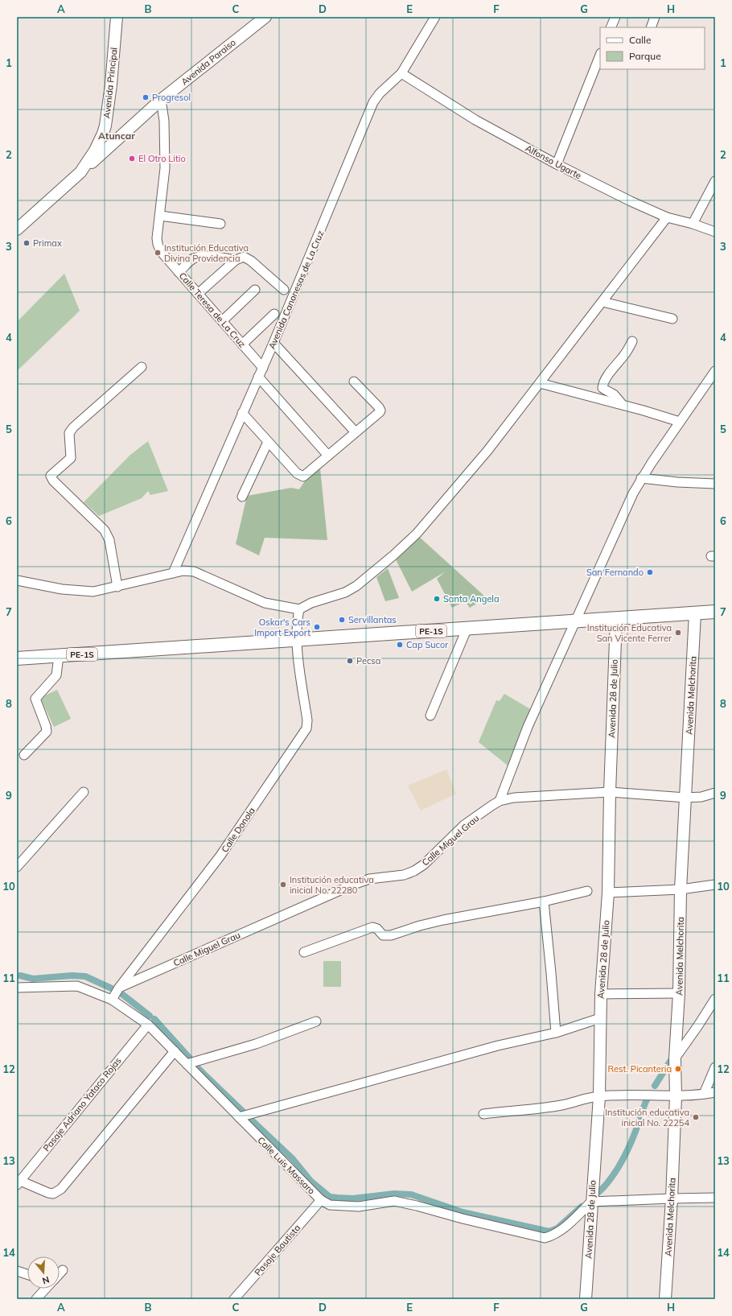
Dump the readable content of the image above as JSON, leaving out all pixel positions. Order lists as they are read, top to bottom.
{
  "streets": {
    "highway": ["PE-1S"],
    "main road": [
      "Avenida Paraiso",
      "Avenida Principal",
      "Avenida Melchorita",
      "Avenida 28 de Julio"
    ],
    "street": [
      "Alfonso Ugarte",
      "Avenida Canonesas de La Cruz",
      "Calle Teresa de La Cruz",
      "Calle Donola",
      "Calle Miguel Grau",
      "Pasaje Adriano Yataco Rojas",
      "Calle Luis Massaro",
      "Pasaje Bautista"
    ]
  },
  "crossings": [
    ["Avenida Paraiso", "Avenida Principal"],
    ["Avenida Paraiso", "Calle Teresa de La Cruz"],
    ["Alfonso Ugarte", "Avenida Canonesas de La Cruz"],
    ["Avenida Canonesas de La Cruz", "Calle Teresa de La Cruz"],
    ["PE-1S", "Avenida Melchorita"],
    ["PE-1S", "Avenida 28 de Julio"],
    ["PE-1S", "Calle Donola"],
    ["Avenida Melchorita", "Calle Miguel Grau"],
    ["Avenida 28 de Julio", "Calle Miguel Grau"],
    ["Avenida 28 de Julio", "Calle Luis Massaro"],
    ["Calle Donola", "Calle Miguel Grau"],
    ["Calle Donola", "Calle Luis Massaro"],
    ["Pasaje Adriano Yataco Rojas", "Calle Luis Massaro"],
    ["Calle Luis Massaro", "Pasaje Bautista"]
  ],
  "districts": ["Atuncar"],
  "places": [
    "Progresol",
    "El Otro Litio",
    "Primax",
    "Institución Educativa Divina Providencia",
    "San Fernando",
    "Santa Angela",
    "Servillantas",
    "Oskar's Cars Import Export",
    "Institución Educativa San Vicente Ferrer",
    "Cap Sucor",
    "Pecsa",
    "Institución educativa inicial No. 22280",
    "Rest. Picanteria",
    "Institución educativa inicial No. 22254"
  ],
  "legend": ["Calle", "Parque"],
  "north": "bottom",
  "grid": {
    "columns": [
      "A",
      "B",
      "C",
      "D",
      "E",
      "F",
      "G",
      "H"
    ],
    "rows": [
      "1",
      "2",
      "3",
      "4",
      "5",
      "6",
      "7",
      "8",
      "9",
      "10",
      "11",
      "12",
      "13",
      "14"
    ]
  }
}
